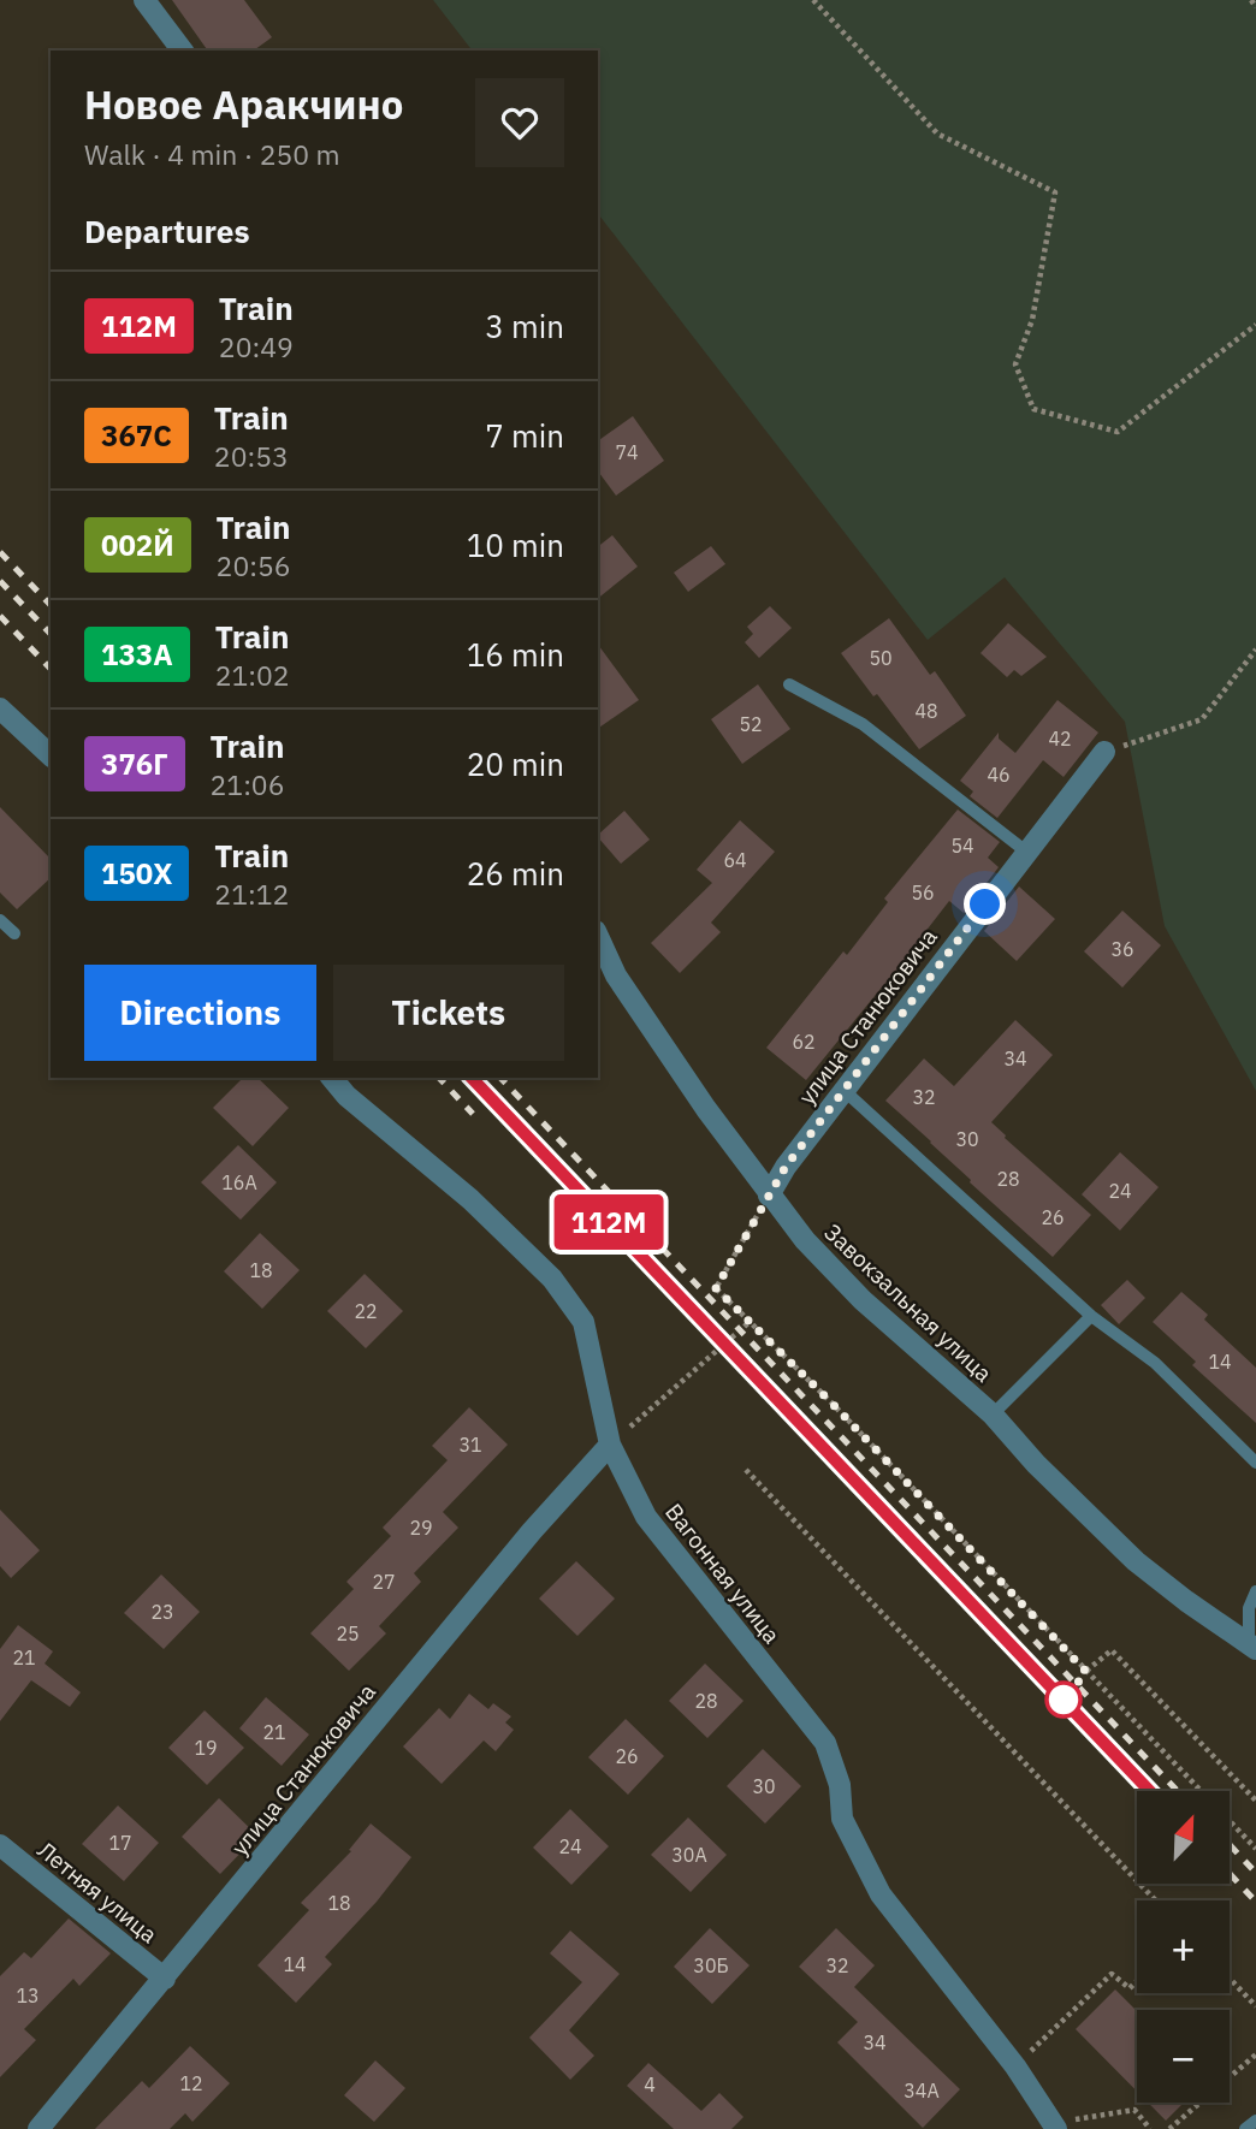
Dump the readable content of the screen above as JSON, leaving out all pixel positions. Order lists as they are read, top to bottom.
{
  "streets": {
    "street": [
      "улица Станюковича",
      "Завокзальная улица",
      "Вагонная улица",
      "Летняя улица"
    ]
  },
  "crossings": [
    ["улица Станюковича", "Завокзальная улица"],
    ["улица Станюковича", "Вагонная улица"],
    ["улица Станюковича", "Летняя улица"]
  ],
  "house_numbers": [
    "74",
    "50",
    "48",
    "52",
    "42",
    "46",
    "54",
    "64",
    "56",
    "36",
    "62",
    "34",
    "32",
    "30",
    "28",
    "16А",
    "24",
    "26",
    "18",
    "22",
    "14",
    "31",
    "29",
    "27",
    "23",
    "25",
    "21",
    "28",
    "21",
    "19",
    "26",
    "30",
    "17",
    "24",
    "30А",
    "18",
    "14",
    "30Б",
    "32",
    "13",
    "34",
    "12",
    "4",
    "34А"
  ],
  "north": "top right",
  "page": {
    "on_map": "112М",
    "heading": [
      ["Новое Аракчино", "Walk · 4 min · 250 m"],
      "Departures"
    ],
    "list": [
      {
        "mark": "112М",
        "name": "Train",
        "note": "20:49",
        "value": "3 min"
      },
      {
        "mark": "367С",
        "name": "Train",
        "note": "20:53",
        "value": "7 min"
      },
      {
        "mark": "002Й",
        "name": "Train",
        "note": "20:56",
        "value": "10 min"
      },
      {
        "mark": "133А",
        "name": "Train",
        "note": "21:02",
        "value": "16 min"
      },
      {
        "mark": "376Г",
        "name": "Train",
        "note": "21:06",
        "value": "20 min"
      },
      {
        "mark": "150Х",
        "name": "Train",
        "note": "21:12",
        "value": "26 min"
      }
    ],
    "buttons": ["Directions", "Tickets"],
    "map_buttons": ["+", "−"]
  }
}
